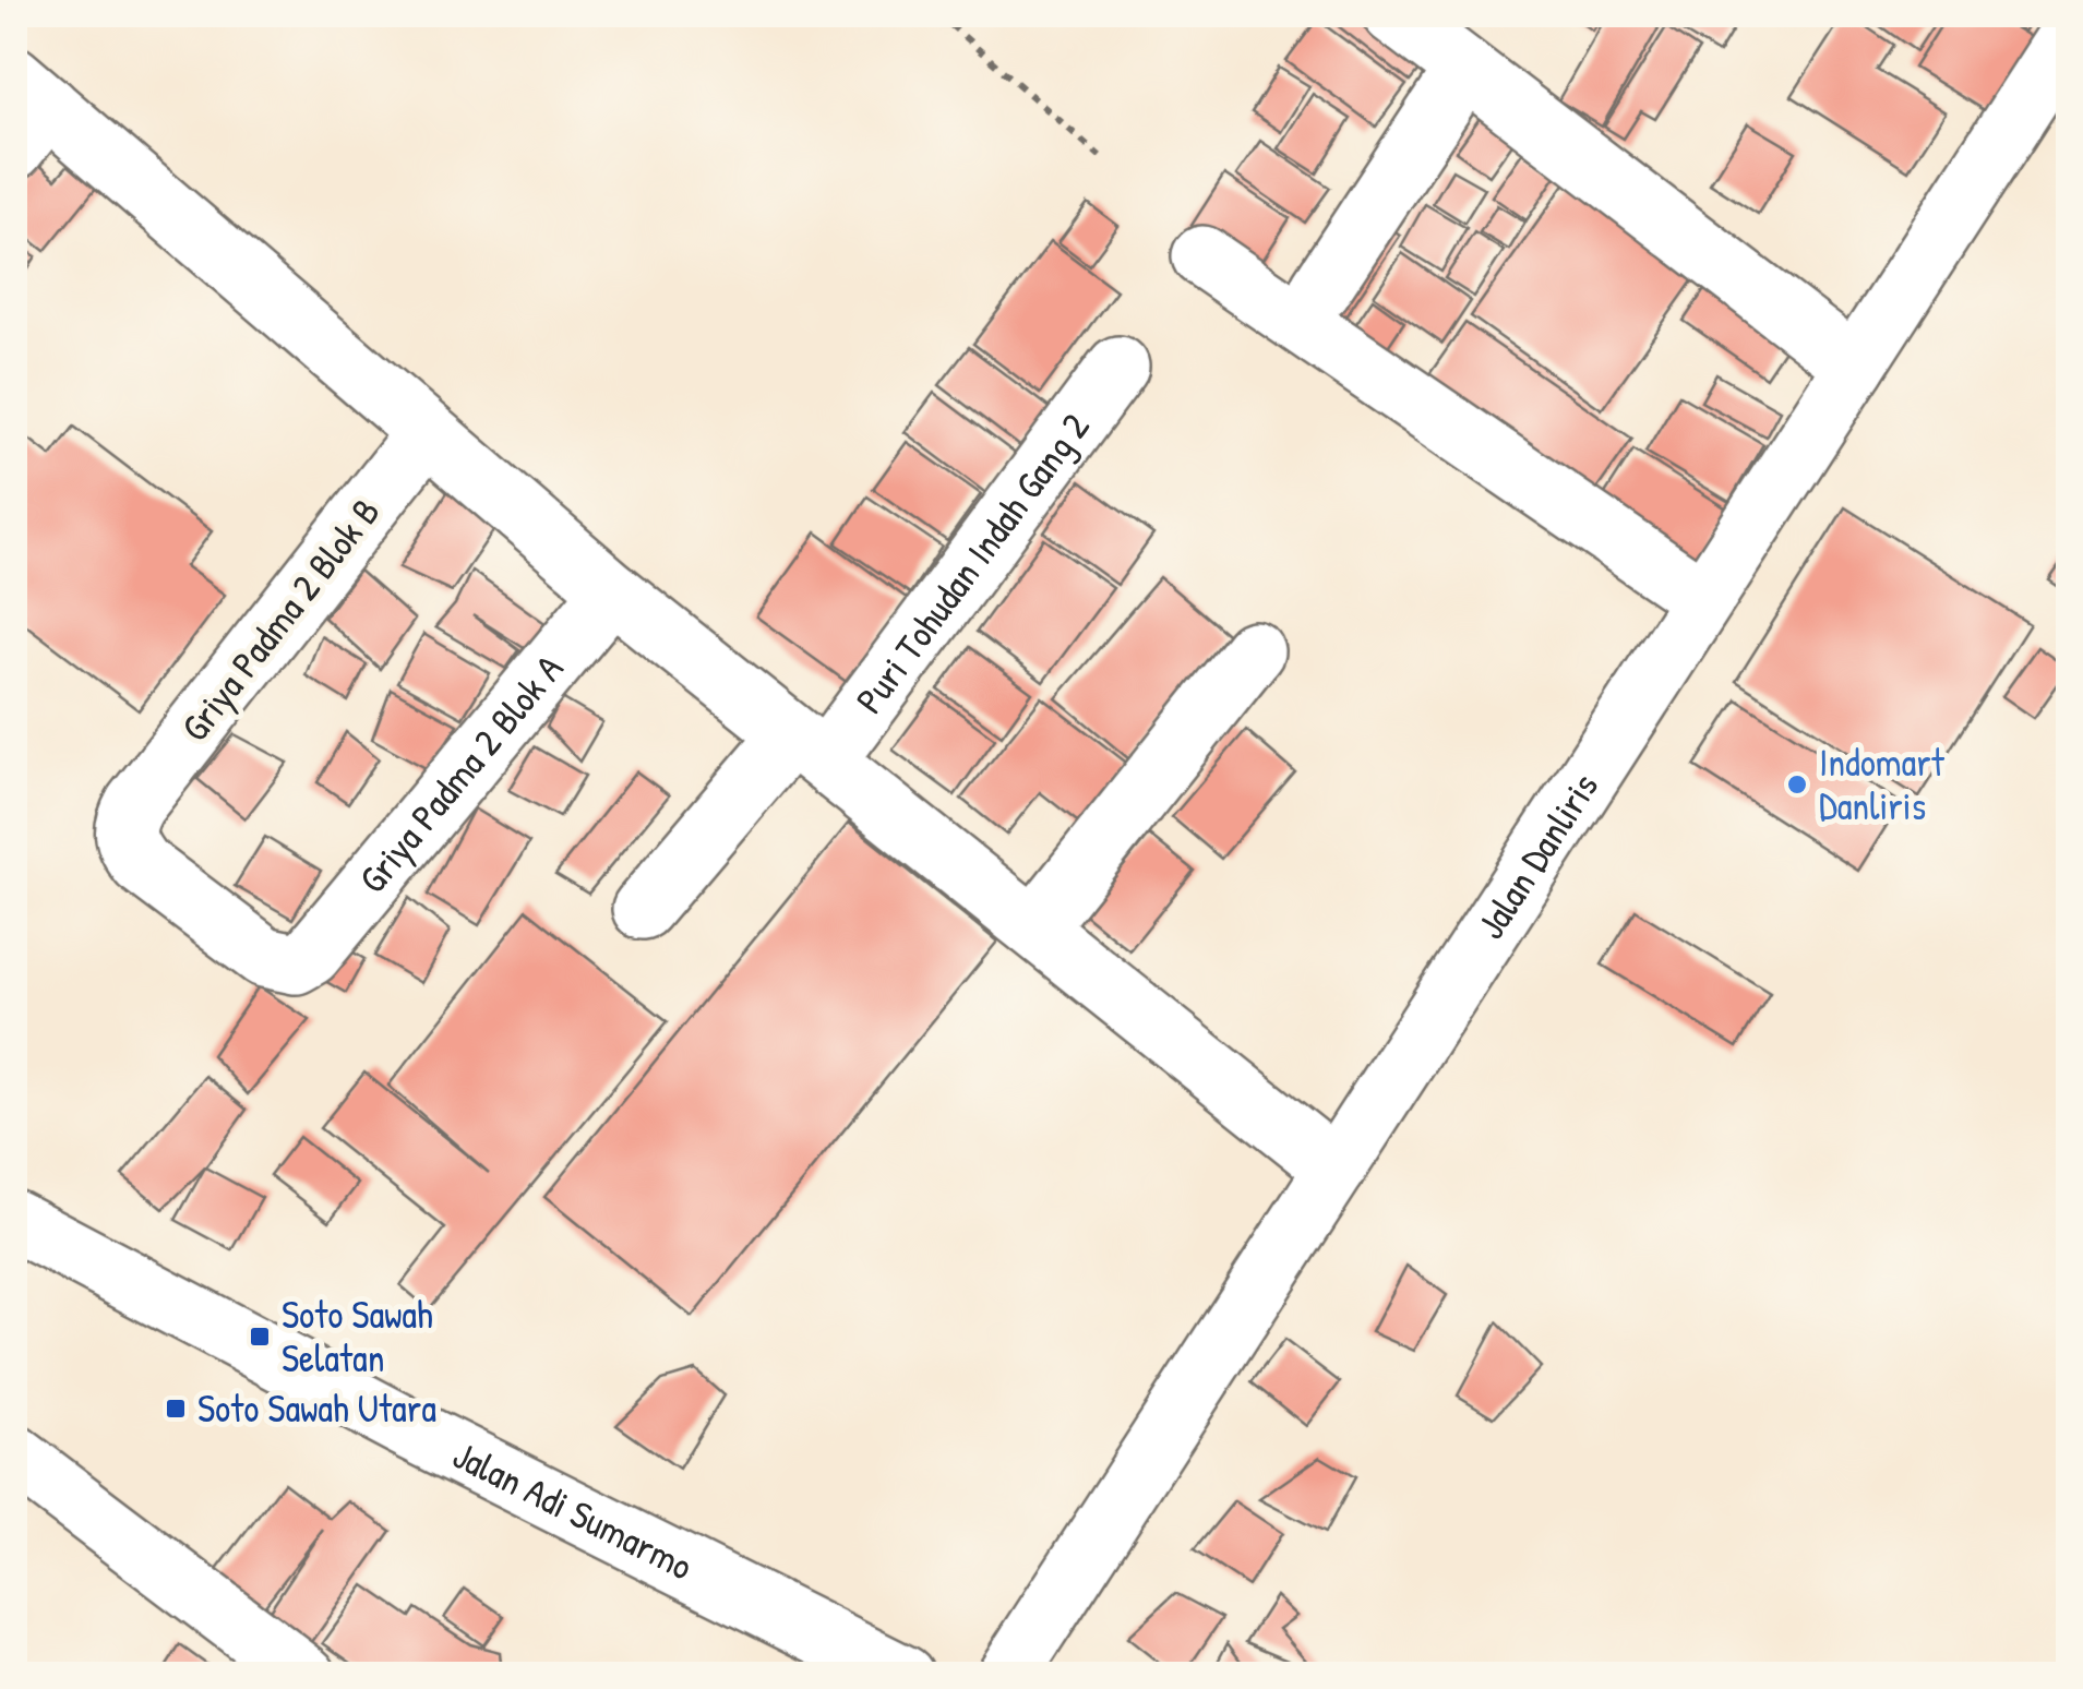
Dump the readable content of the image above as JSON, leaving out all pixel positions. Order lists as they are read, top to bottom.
{
  "streets": {
    "street": [
      "Puri Tohudan Indah Gang 2",
      "Griya Padma 2 Blok B",
      "Griya Padma 2 Blok A",
      "Jalan Danliris",
      "Jalan Adi Sumarmo"
    ]
  },
  "crossings": [
    ["Griya Padma 2 Blok B", "Griya Padma 2 Blok A"]
  ],
  "places": {
    "other": ["Indomart Danliris"],
    "transit": ["Soto Sawah Selatan", "Soto Sawah Utara"]
  }
}
